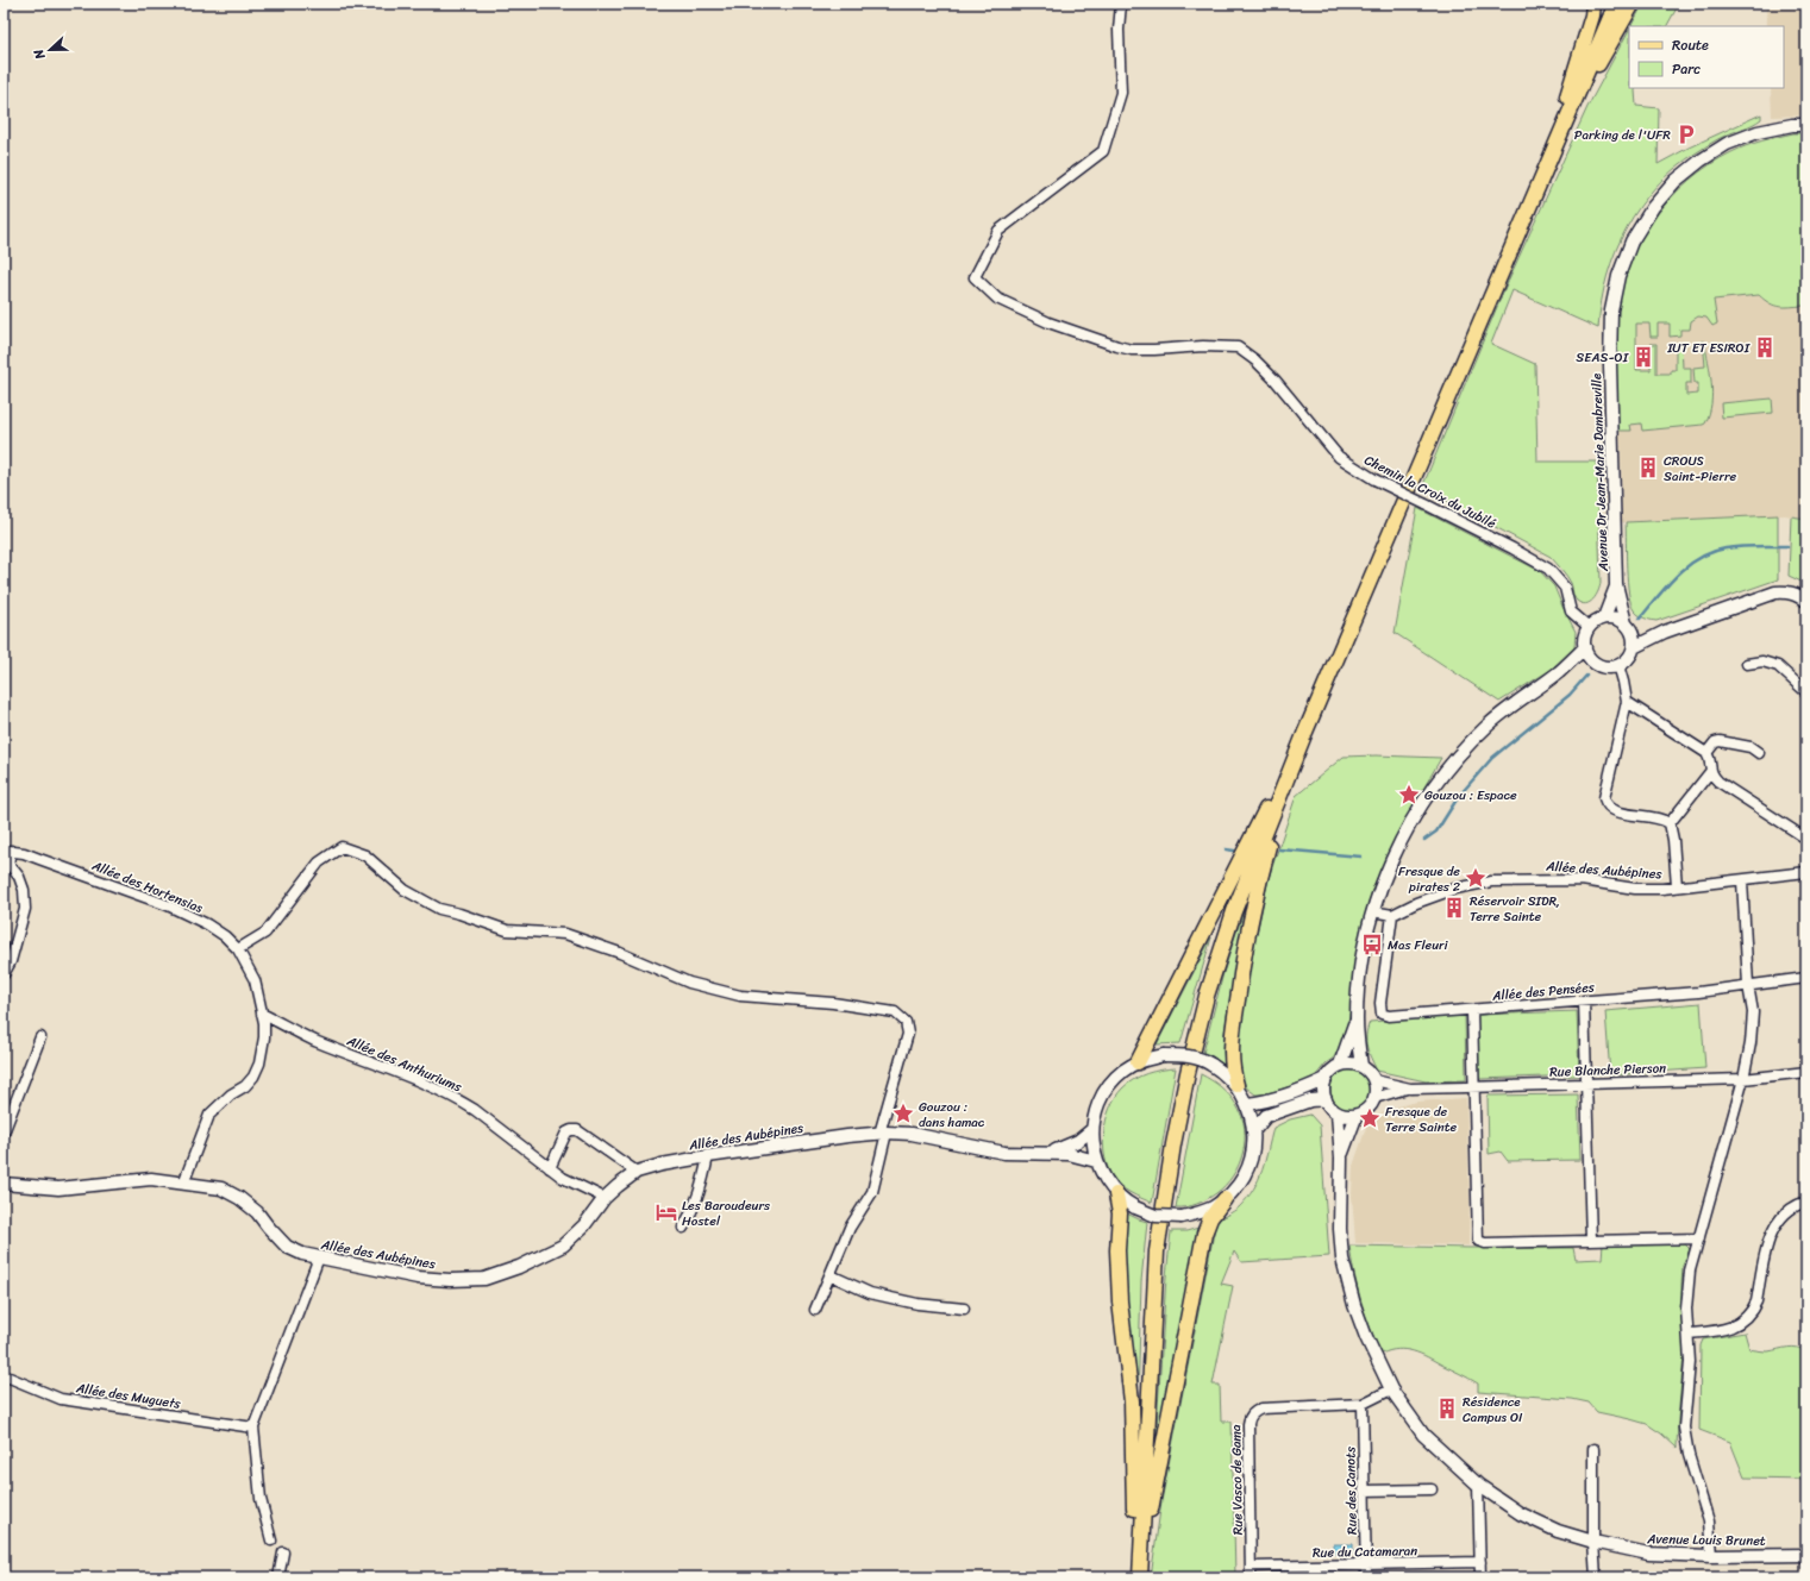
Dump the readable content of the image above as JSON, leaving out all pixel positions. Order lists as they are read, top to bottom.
{
  "streets": {
    "street": [
      "Avenue Dr Jean-Marie Dambreville",
      "Chemin la Croix du Jubilé",
      "Allée des Aubépines",
      "Allée des Hortensias",
      "Allée des Pensées",
      "Allée des Anthuriums",
      "Rue Blanche Pierson",
      "Allée des Muguets",
      "Rue Vasco de Gama",
      "Rue des Canots",
      "Avenue Louis Brunet",
      "Rue du Catamaran"
    ]
  },
  "crossings": [
    ["Avenue Dr Jean-Marie Dambreville", "Chemin la Croix du Jubilé"],
    ["Allée des Aubépines", "Allée des Hortensias"],
    ["Allée des Aubépines", "Allée des Pensées"],
    ["Allée des Aubépines", "Allée des Anthuriums"],
    ["Allée des Hortensias", "Allée des Anthuriums"],
    ["Rue Blanche Pierson", "Avenue Louis Brunet"],
    ["Rue Vasco de Gama", "Rue des Canots"],
    ["Rue Vasco de Gama", "Avenue Louis Brunet"],
    ["Rue Vasco de Gama", "Rue du Catamaran"],
    ["Rue des Canots", "Rue du Catamaran"]
  ],
  "places": {
    "parking": ["Parking de l'UFR"],
    "building": [
      "IUT ET ESIROI",
      "SEAS-OI",
      "CROUS Saint-Pierre",
      "Réservoir SIDR, Terre Sainte",
      "Résidence Campus OI"
    ],
    "place": [
      "Gouzou : Espace",
      "Fresque de pirates 2",
      "Gouzou : dans hamac",
      "Fresque de Terre Sainte"
    ],
    "bus stop": ["Mas Fleuri"],
    "hotel": ["Les Baroudeurs Hostel"]
  },
  "legend": ["Route", "Parc"],
  "north": "left"
}
